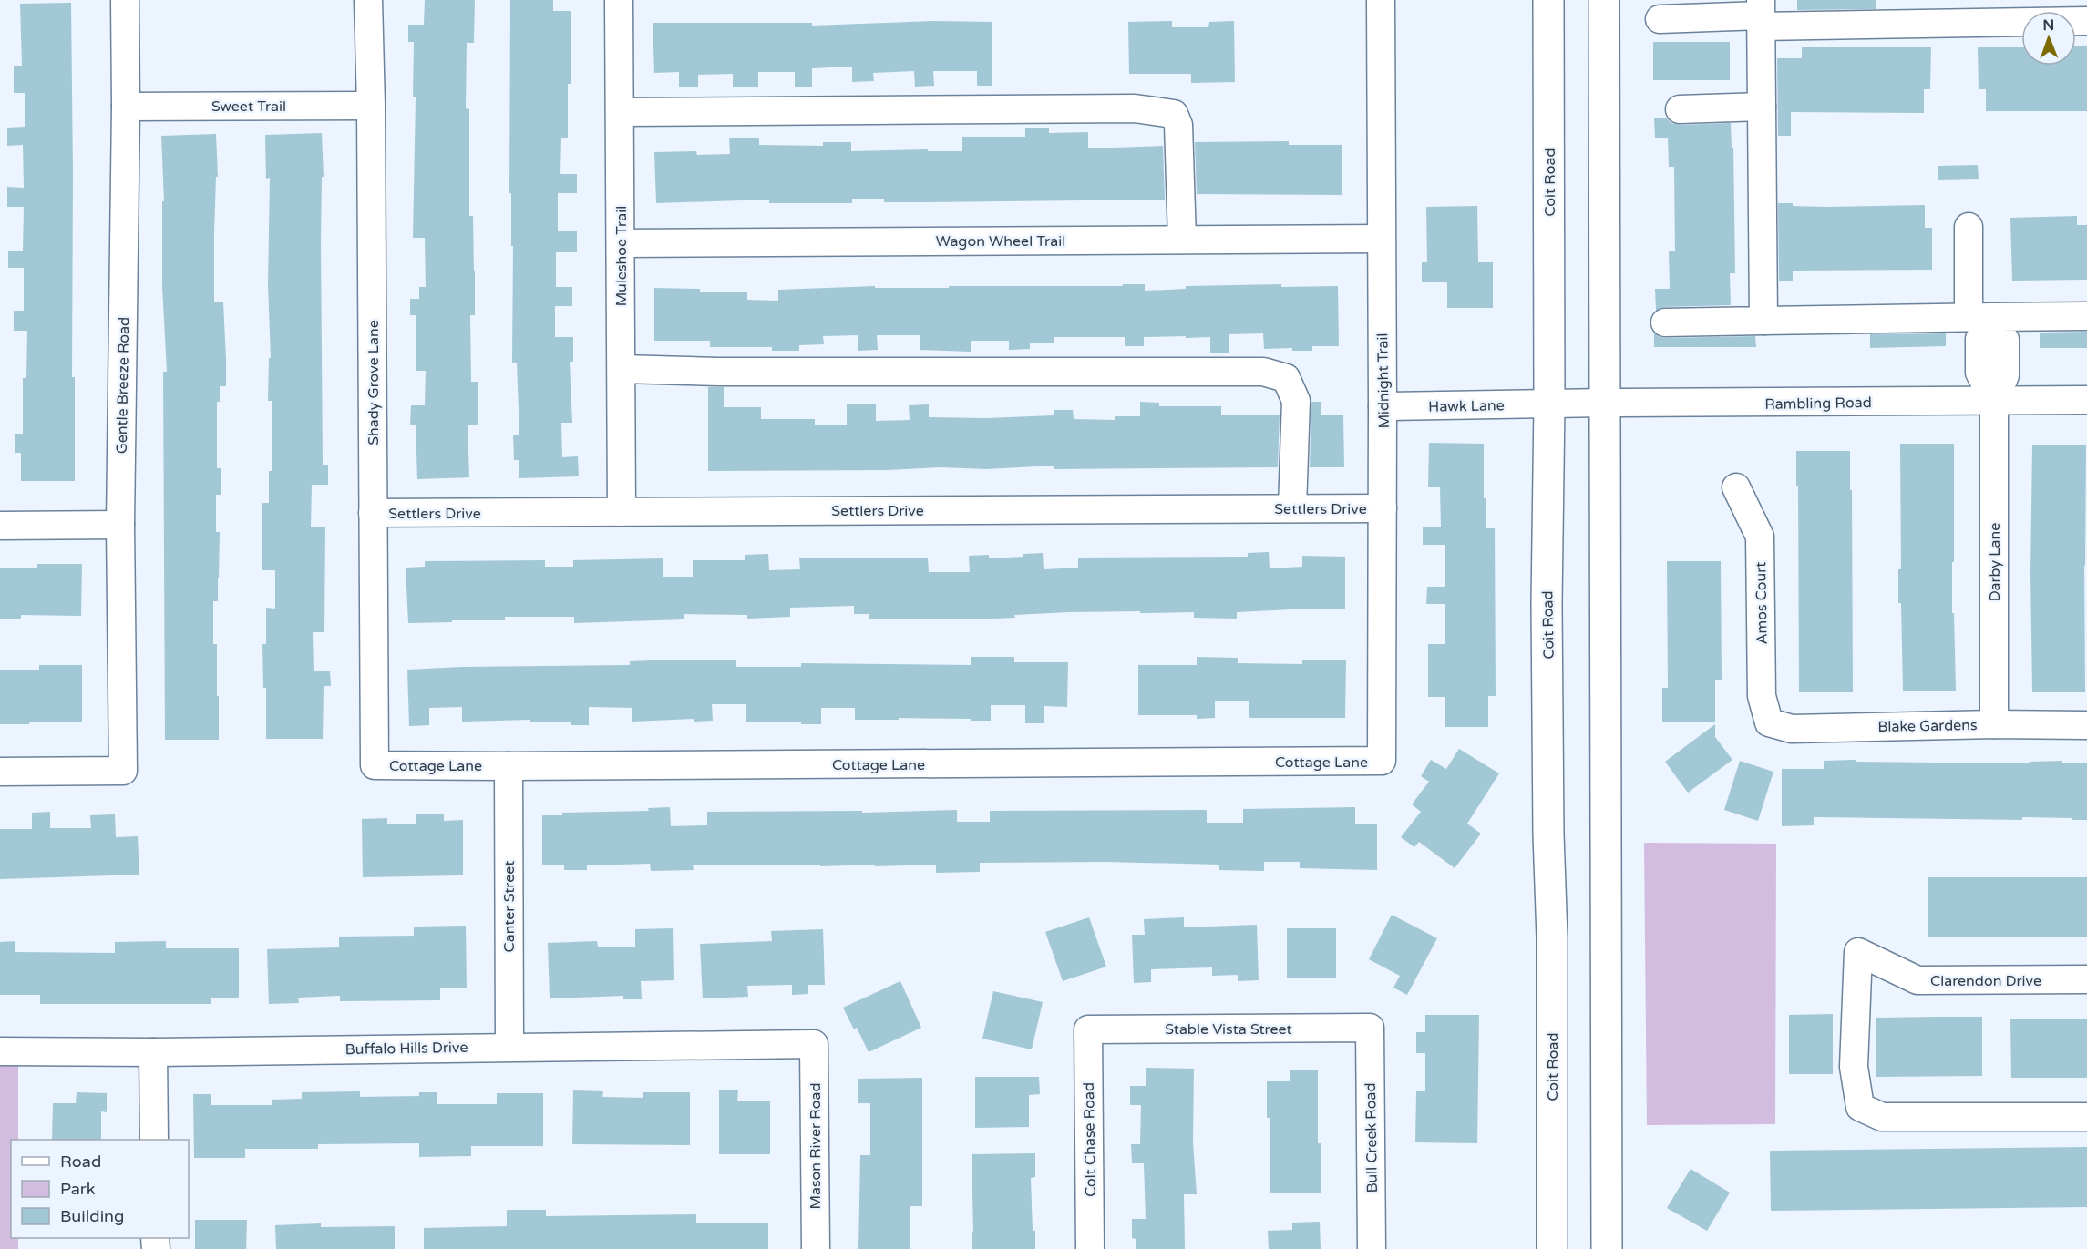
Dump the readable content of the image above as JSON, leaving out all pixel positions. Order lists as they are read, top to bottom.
{
  "streets": {
    "main road": ["Coit Road"],
    "street": [
      "Sweet Trail",
      "Wagon Wheel Trail",
      "Muleshoe Trail",
      "Midnight Trail",
      "Shady Grove Lane",
      "Gentle Breeze Road",
      "Rambling Road",
      "Hawk Lane",
      "Settlers Drive",
      "Darby Lane",
      "Amos Court",
      "Blake Gardens",
      "Cottage Lane",
      "Canter Street",
      "Clarendon Drive",
      "Stable Vista Street",
      "Buffalo Hills Drive",
      "Bull Creek Road",
      "Colt Chase Road",
      "Mason River Road"
    ]
  },
  "crossings": [
    ["Sweet Trail", "Shady Grove Lane"],
    ["Sweet Trail", "Gentle Breeze Road"],
    ["Coit Road", "Rambling Road"],
    ["Coit Road", "Hawk Lane"],
    ["Wagon Wheel Trail", "Muleshoe Trail"],
    ["Wagon Wheel Trail", "Midnight Trail"],
    ["Muleshoe Trail", "Settlers Drive"],
    ["Midnight Trail", "Hawk Lane"],
    ["Midnight Trail", "Settlers Drive"],
    ["Midnight Trail", "Cottage Lane"],
    ["Shady Grove Lane", "Settlers Drive"],
    ["Shady Grove Lane", "Cottage Lane"],
    ["Rambling Road", "Hawk Lane"],
    ["Rambling Road", "Darby Lane"],
    ["Darby Lane", "Blake Gardens"],
    ["Amos Court", "Blake Gardens"],
    ["Cottage Lane", "Canter Street"],
    ["Canter Street", "Buffalo Hills Drive"],
    ["Stable Vista Street", "Bull Creek Road"],
    ["Stable Vista Street", "Colt Chase Road"],
    ["Buffalo Hills Drive", "Mason River Road"]
  ],
  "legend": ["Road", "Park", "Building"],
  "north": "top"
}
